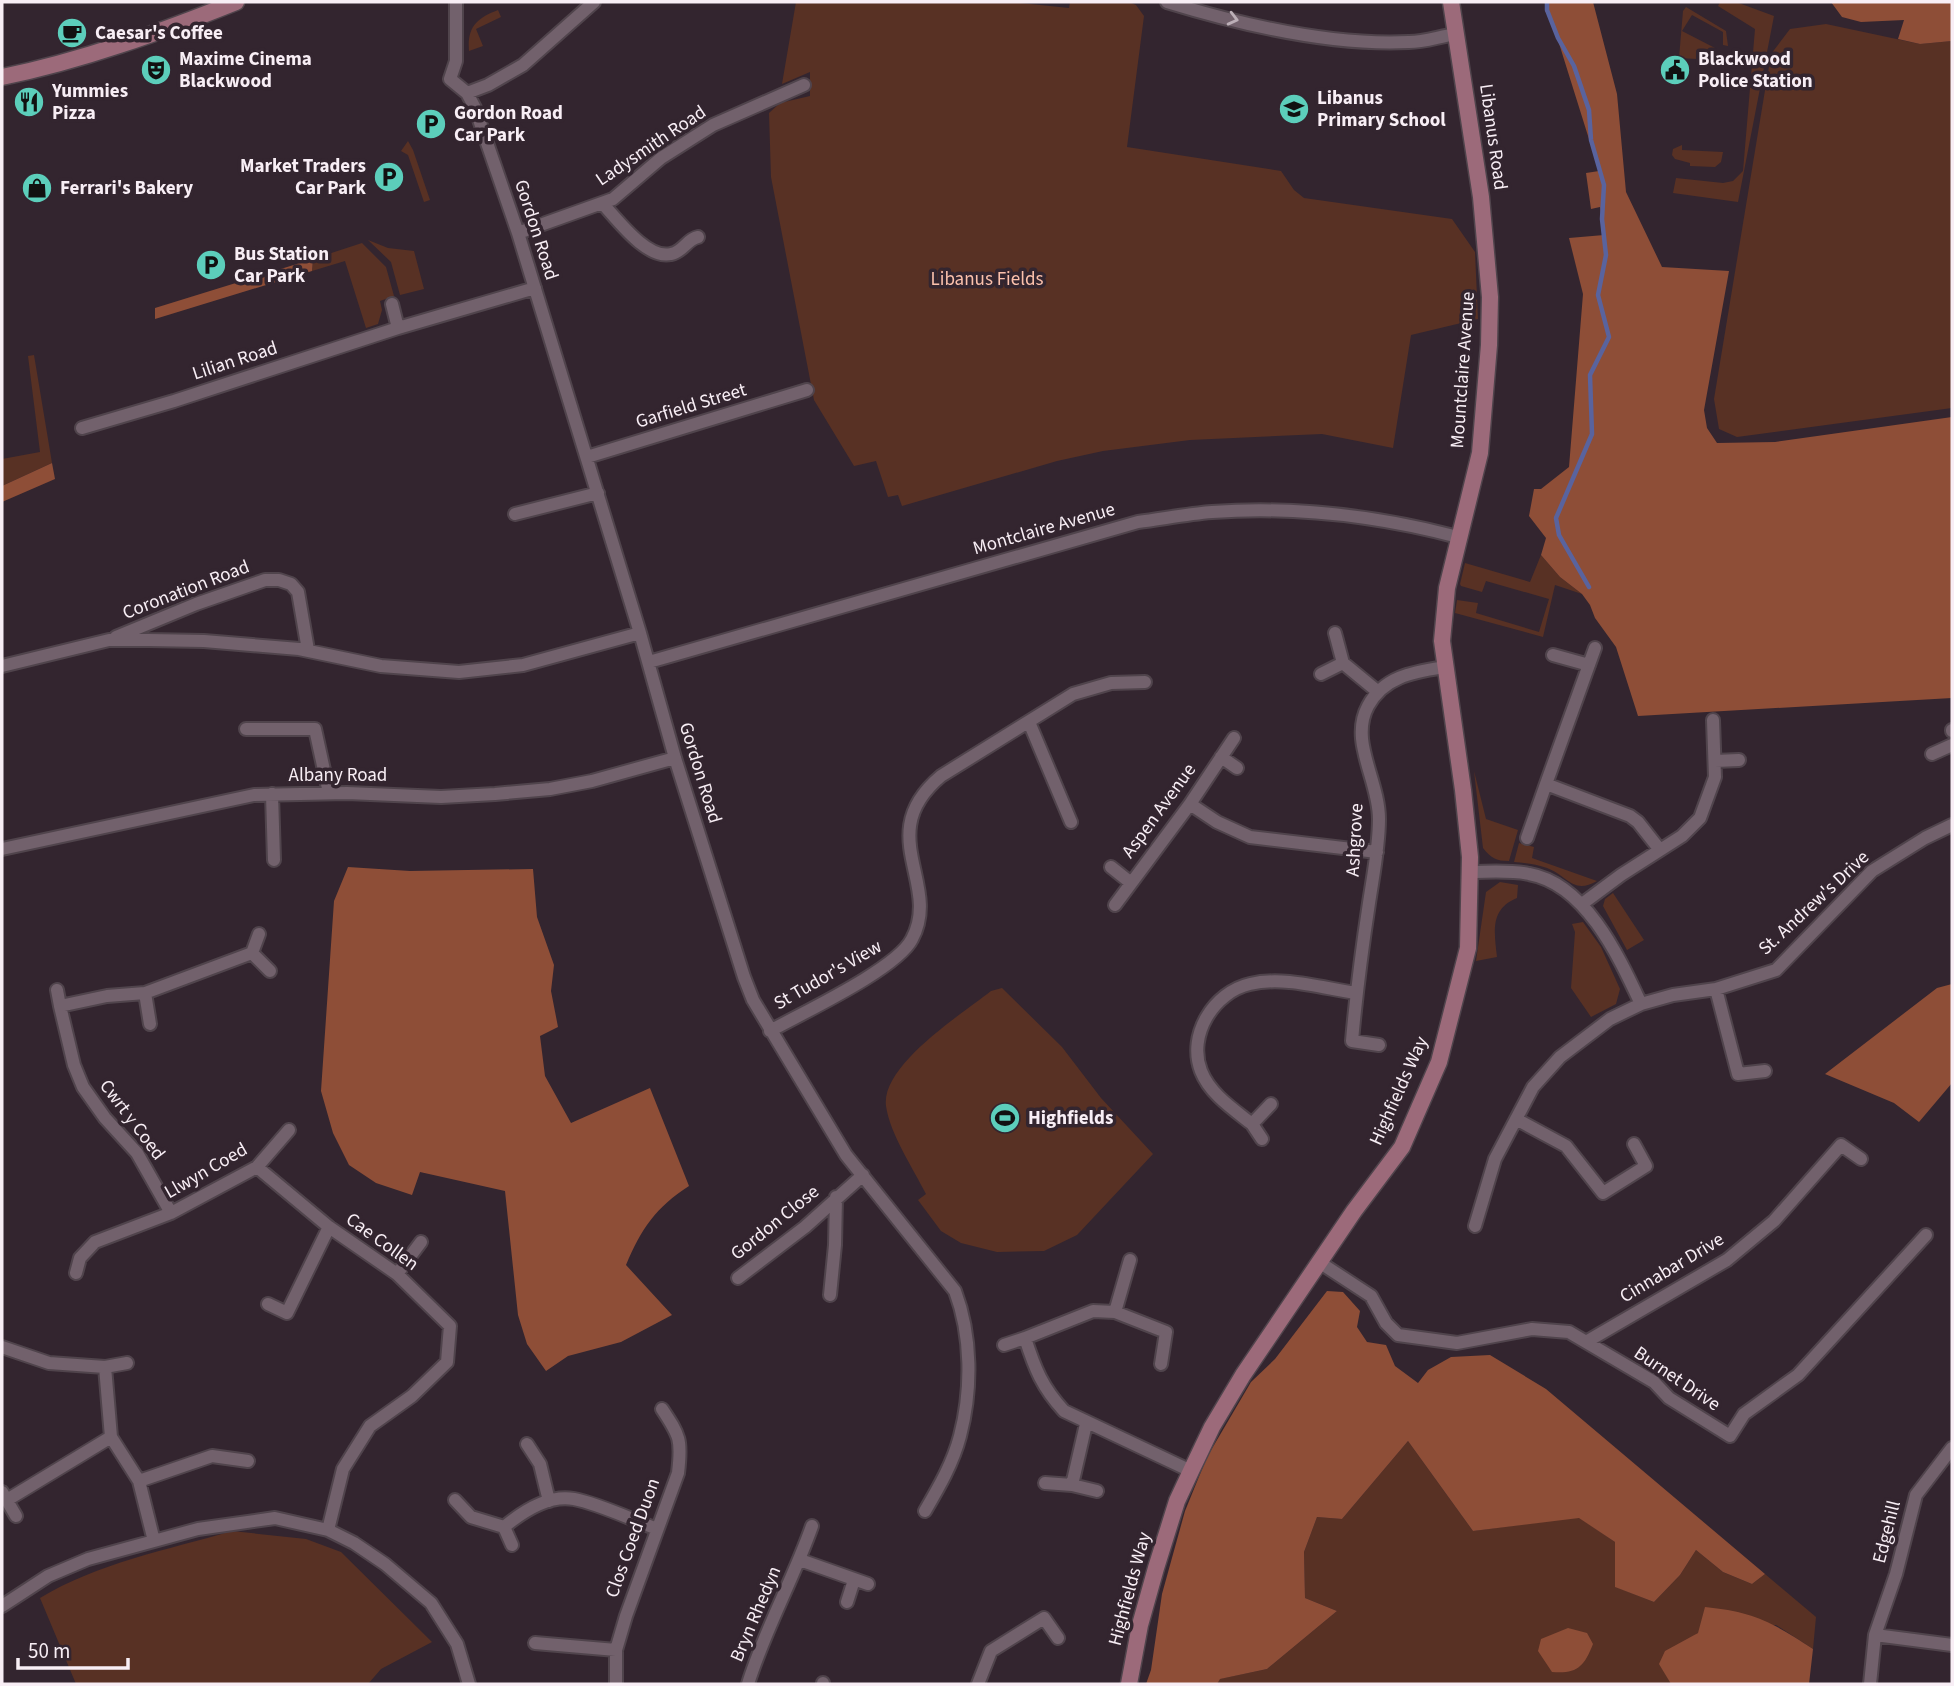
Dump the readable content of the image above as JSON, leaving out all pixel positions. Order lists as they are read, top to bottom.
{
  "streets": {
    "main road": ["Libanus Road", "Mountclaire Avenue", "Highfields Way"],
    "street": [
      "Ladysmith Road",
      "Gordon Road",
      "Lilian Road",
      "Garfield Street",
      "Montclaire Avenue",
      "Coronation Road",
      "Albany Road",
      "Aspen Avenue",
      "Ashgrove",
      "St. Andrew's Drive",
      "St Tudor's View",
      "Cwrt y Coed",
      "Llwyn Coed",
      "Gordon Close",
      "Cae Collen",
      "Cinnabar Drive",
      "Burnet Drive",
      "Edgehill",
      "Clos Coed Duon",
      "Bryn Rhedyn"
    ]
  },
  "crossings": [
    ["Libanus Road", "Mountclaire Avenue"],
    ["Ladysmith Road", "Gordon Road"],
    ["Gordon Road", "Lilian Road"],
    ["Gordon Road", "Garfield Street"],
    ["Gordon Road", "Montclaire Avenue"],
    ["Gordon Road", "Coronation Road"],
    ["Gordon Road", "Albany Road"],
    ["Gordon Road", "St Tudor's View"],
    ["Gordon Road", "Gordon Close"],
    ["Mountclaire Avenue", "Montclaire Avenue"],
    ["Mountclaire Avenue", "Highfields Way"],
    ["Montclaire Avenue", "Highfields Way"],
    ["Highfields Way", "Burnet Drive"],
    ["Cwrt y Coed", "Llwyn Coed"],
    ["Llwyn Coed", "Cae Collen"],
    ["Cinnabar Drive", "Burnet Drive"]
  ],
  "parks": ["Libanus Fields"],
  "places": {
    "cafe": ["Caesar's Coffee"],
    "theatre": ["Maxime Cinema Blackwood"],
    "public building": ["Blackwood Police Station"],
    "restaurant": ["Yummies Pizza"],
    "school or university": ["Libanus Primary School"],
    "parking": ["Gordon Road Car Park", "Market Traders Car Park", "Bus Station Car Park"],
    "shop": ["Ferrari's Bakery"],
    "sports": ["Highfields"]
  },
  "scale_bar": "50 m"
}
